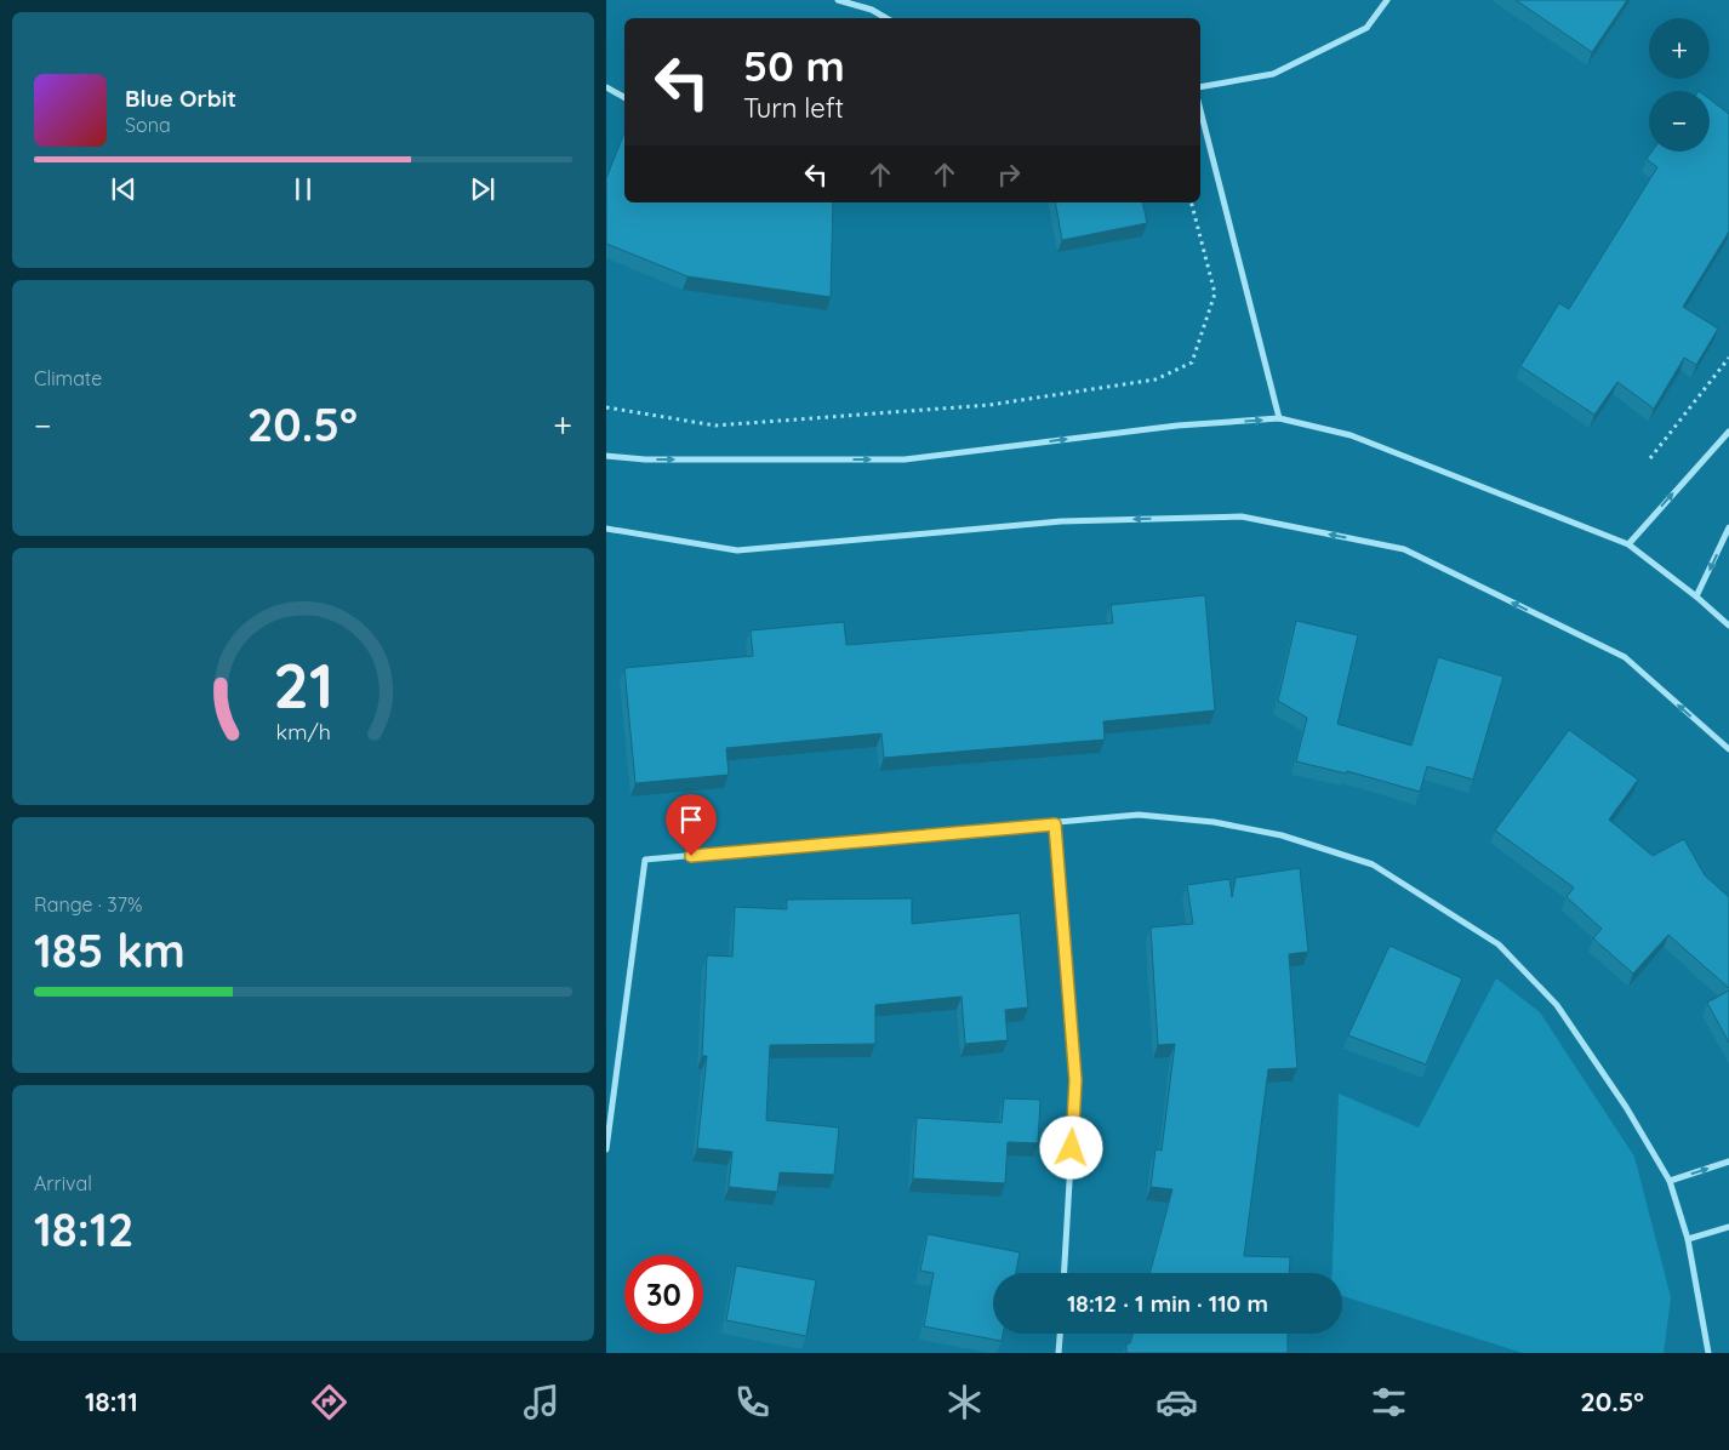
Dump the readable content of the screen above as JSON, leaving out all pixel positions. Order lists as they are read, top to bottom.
{
  "page": {
    "map_buttons": ["+", "−"],
    "turn": ["50 m", "Turn left"],
    "song": ["Blue Orbit", "Sona"],
    "tile": [
      "Climate",
      ["Range · 37%", "185 km"],
      ["Arrival", "18:12"]
    ],
    "heat": ["−", "20.5°", "+"],
    "limit": "30",
    "trip": "18:12 · 1 min · 110 m",
    "tabs": ["18:11", "20.5°"],
    "gauge": ["21", "km/h"]
  }
}
